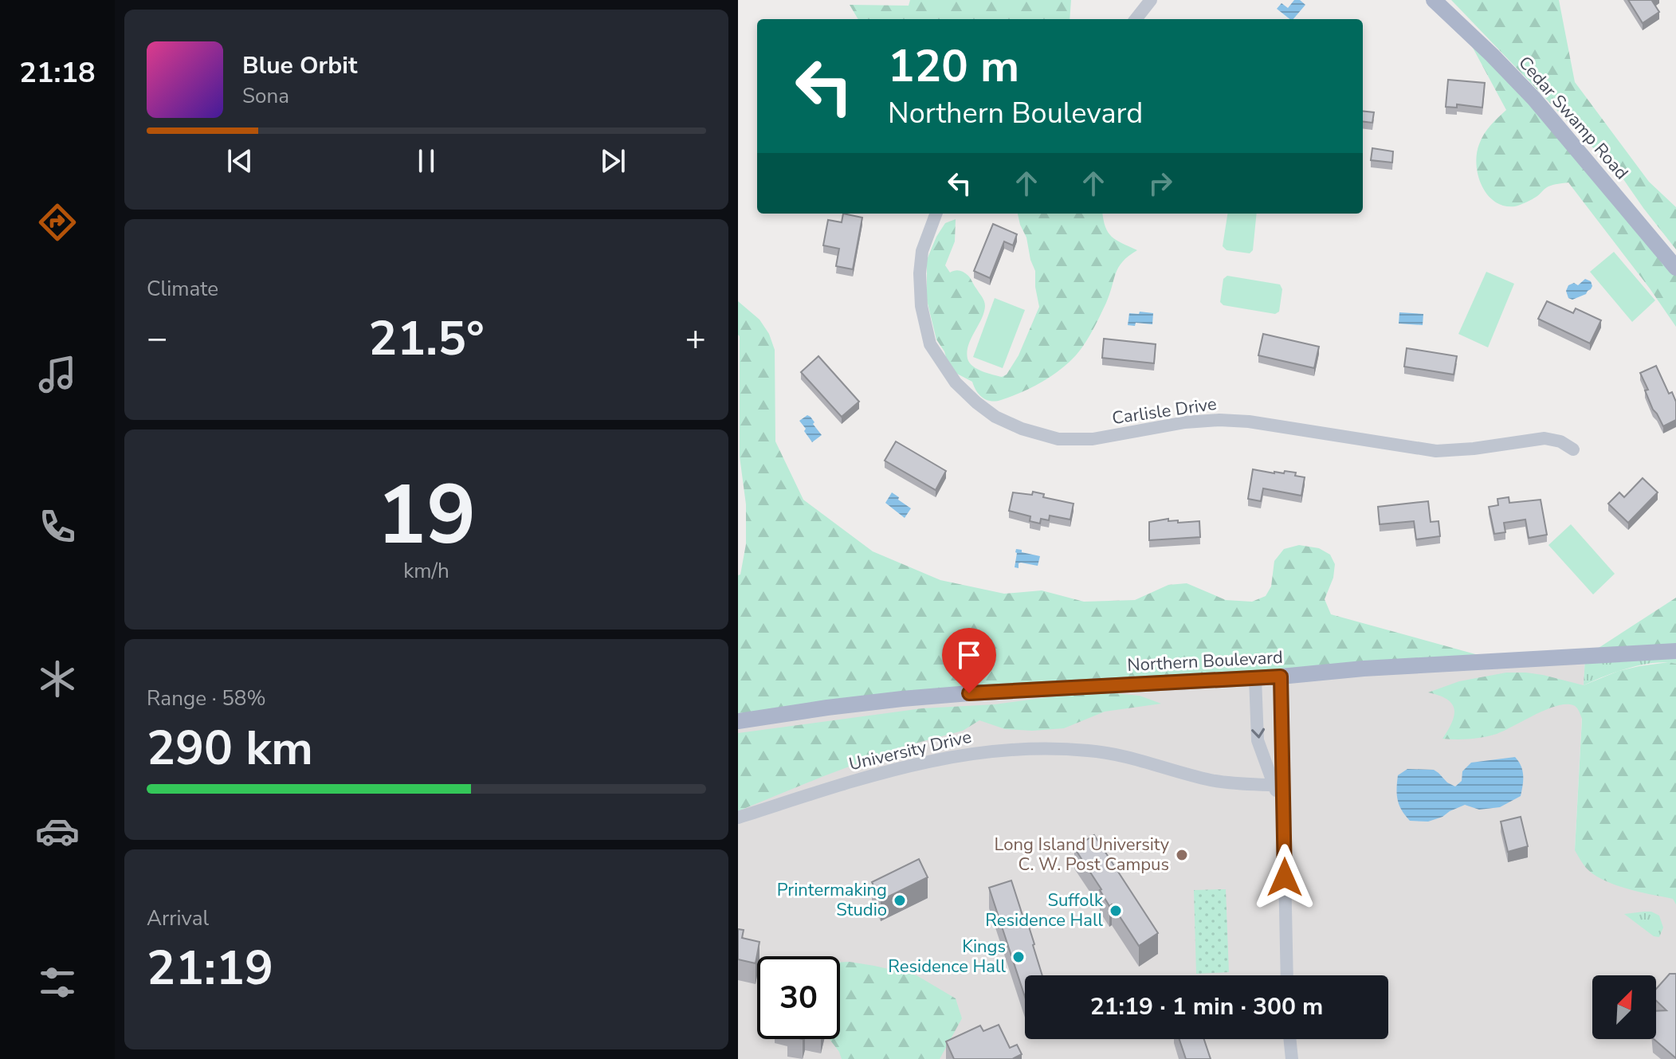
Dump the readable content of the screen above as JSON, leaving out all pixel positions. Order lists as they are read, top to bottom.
{
  "streets": {
    "main road": ["Cedar Swamp Road", "Northern Boulevard"],
    "street": ["Carlisle Drive", "University Drive"]
  },
  "places": [
    "Long Island University C. W. Post Campus",
    "Printermaking Studio",
    "Suffolk Residence Hall",
    "Kings Residence Hall"
  ],
  "north": "top right",
  "page": {
    "tabs": "21:18",
    "turn": ["120 m", "Northern Boulevard"],
    "song": ["Blue Orbit", "Sona"],
    "tile": [
      "Climate",
      ["19", "km/h"],
      ["Range · 58%", "290 km"],
      ["Arrival", "21:19"]
    ],
    "heat": ["−", "21.5°", "+"],
    "limit": "30",
    "trip": "21:19 · 1 min · 300 m"
  }
}
